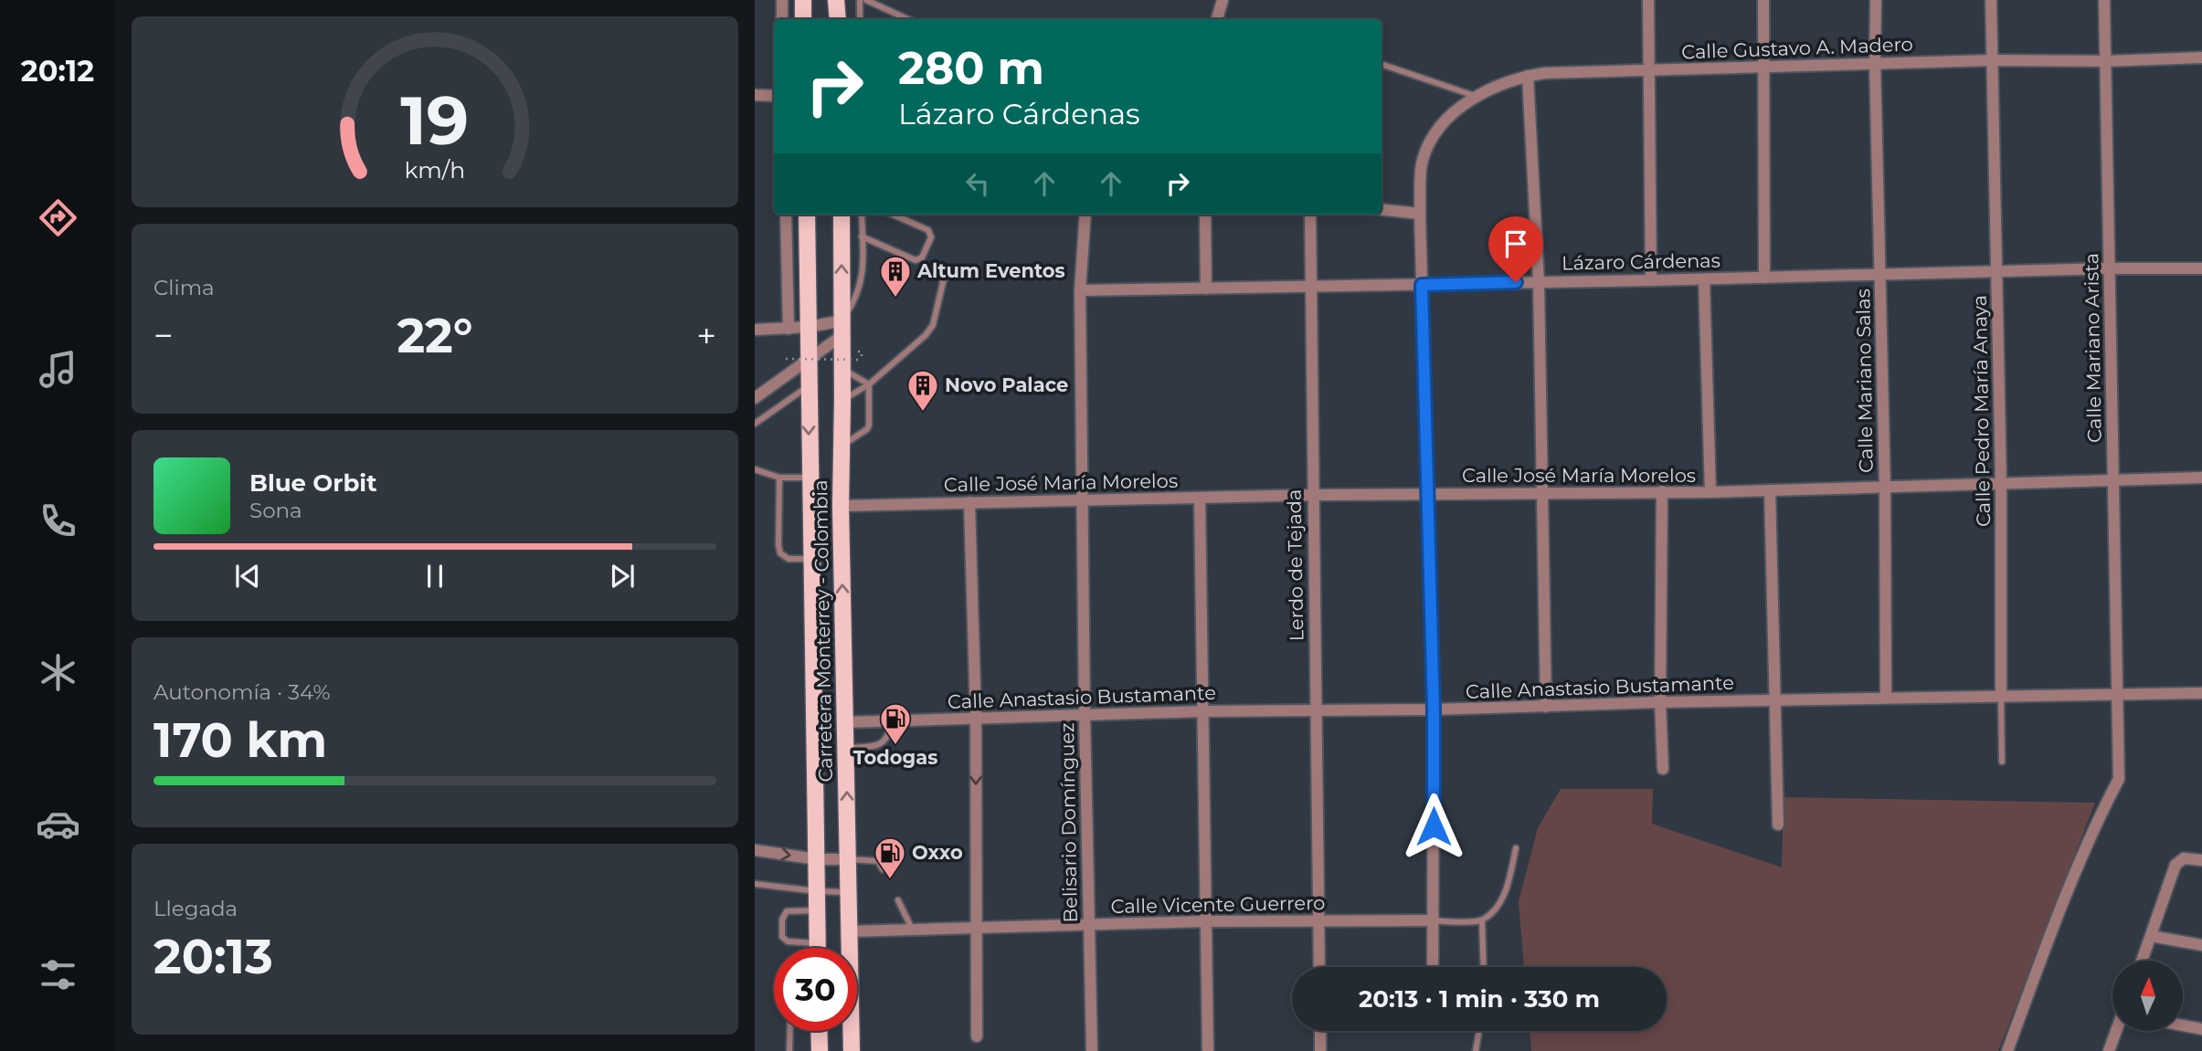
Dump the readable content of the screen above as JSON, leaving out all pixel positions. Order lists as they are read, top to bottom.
{
  "streets": {
    "main road": ["Carretera Monterrey - Colombia"],
    "street": [
      "Calle Gustavo A. Madero",
      "Lázaro Cárdenas",
      "Calle Mariano Arista",
      "Calle Mariano Salas",
      "Calle Pedro María Anaya",
      "Calle José María Morelos",
      "Lerdo de Tejada",
      "Calle Anastasio Bustamante",
      "Belisario Domínguez",
      "Calle Vicente Guerrero"
    ]
  },
  "crossings": [
    ["Calle Gustavo A. Madero", "Calle Mariano Arista"],
    ["Calle Gustavo A. Madero", "Calle Mariano Salas"],
    ["Calle Gustavo A. Madero", "Calle Pedro María Anaya"],
    ["Lázaro Cárdenas", "Calle Mariano Arista"],
    ["Lázaro Cárdenas", "Calle Mariano Salas"],
    ["Lázaro Cárdenas", "Calle Pedro María Anaya"],
    ["Lázaro Cárdenas", "Lerdo de Tejada"],
    ["Lázaro Cárdenas", "Belisario Domínguez"],
    ["Calle Mariano Arista", "Calle José María Morelos"],
    ["Calle Mariano Arista", "Calle Anastasio Bustamante"],
    ["Calle Mariano Salas", "Calle José María Morelos"],
    ["Calle Mariano Salas", "Calle Anastasio Bustamante"],
    ["Calle Pedro María Anaya", "Calle José María Morelos"],
    ["Calle Pedro María Anaya", "Calle Anastasio Bustamante"],
    ["Calle José María Morelos", "Lerdo de Tejada"],
    ["Calle José María Morelos", "Carretera Monterrey - Colombia"],
    ["Calle José María Morelos", "Belisario Domínguez"],
    ["Lerdo de Tejada", "Calle Anastasio Bustamante"],
    ["Lerdo de Tejada", "Calle Vicente Guerrero"],
    ["Carretera Monterrey - Colombia", "Calle Anastasio Bustamante"],
    ["Carretera Monterrey - Colombia", "Calle Vicente Guerrero"],
    ["Calle Anastasio Bustamante", "Belisario Domínguez"],
    ["Belisario Domínguez", "Calle Vicente Guerrero"]
  ],
  "places": {
    "building": ["Altum Eventos", "Novo Palace"],
    "fuel station": ["Todogas", "Oxxo"]
  },
  "north": "top",
  "page": {
    "tabs": "20:12",
    "turn": ["280 m", "Lázaro Cárdenas"],
    "tile": [
      "Clima",
      ["Autonomía · 34%", "170 km"],
      ["Llegada", "20:13"]
    ],
    "heat": ["−", "22°", "+"],
    "song": ["Blue Orbit", "Sona"],
    "limit": "30",
    "trip": "20:13 · 1 min · 330 m",
    "gauge": ["19", "km/h"]
  }
}
